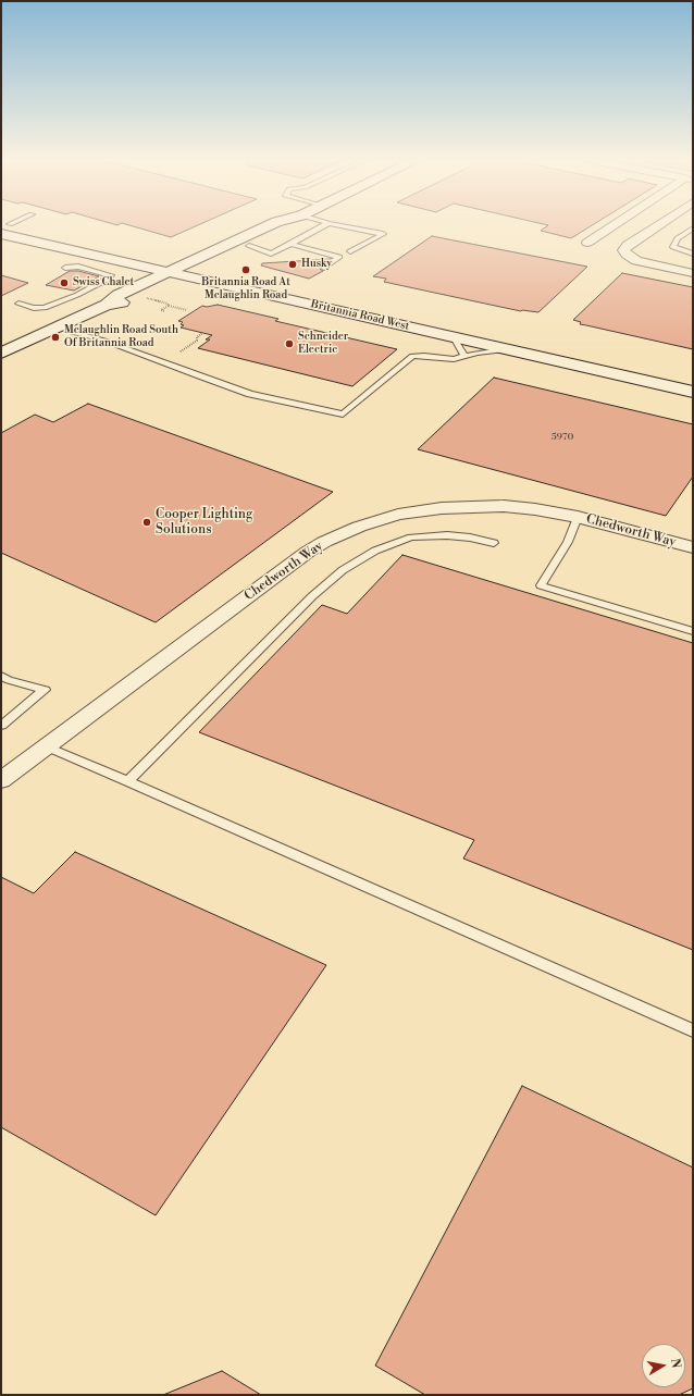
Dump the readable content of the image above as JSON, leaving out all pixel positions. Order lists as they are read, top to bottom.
{
  "streets": {
    "main road": ["Britannia Road West"],
    "street": ["Chedworth Way"]
  },
  "places": [
    "Husky",
    "Britannia Road At Mclaughlin Road",
    "Swiss Chalet",
    "Mclaughlin Road South Of Britannia Road",
    "Schneider Electric",
    "Cooper Lighting Solutions"
  ],
  "house_numbers": ["5970"],
  "north": "right"
}
